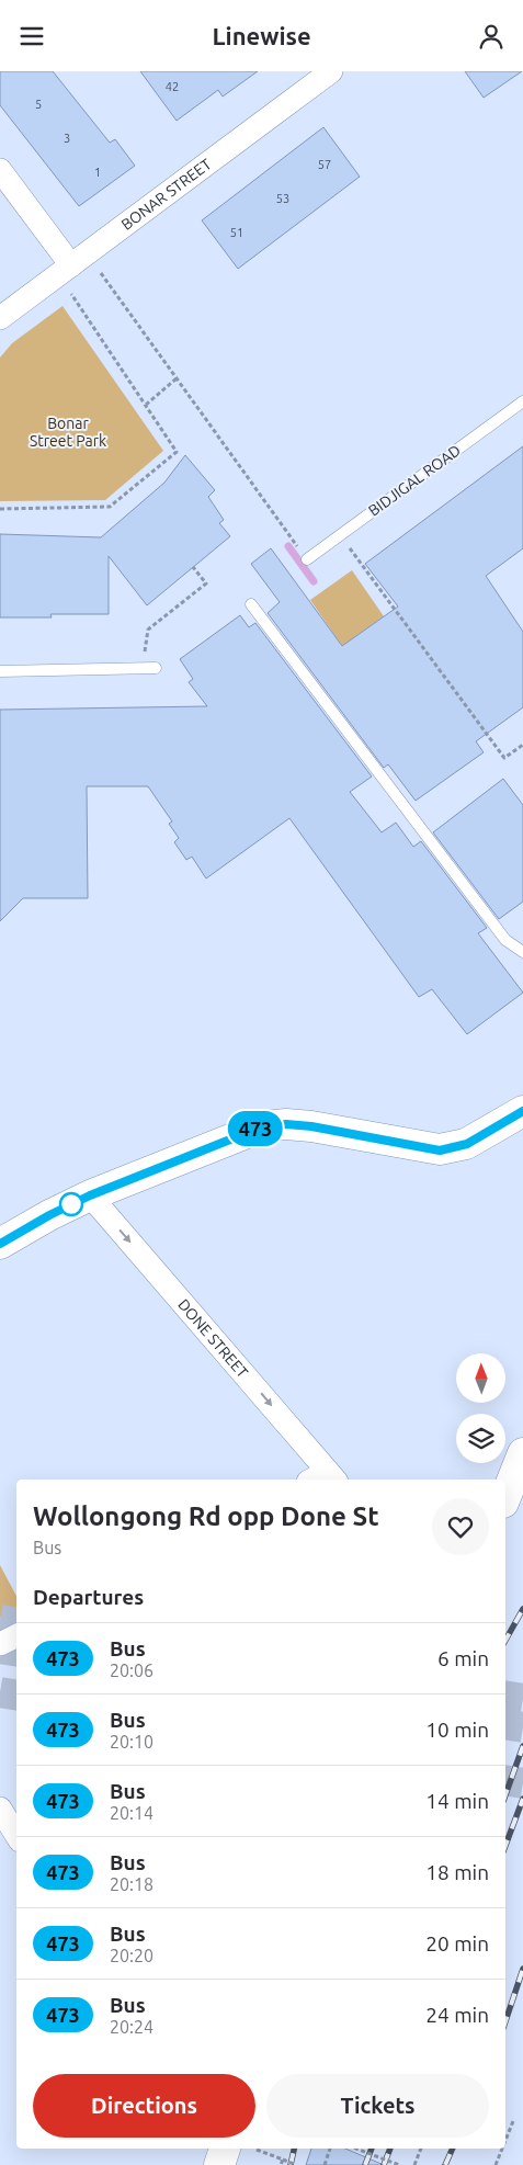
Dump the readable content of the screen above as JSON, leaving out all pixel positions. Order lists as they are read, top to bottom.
{
  "streets": {
    "street": ["BONAR STREET", "DONE STREET"],
    "lane": ["BIDJIGAL ROAD"]
  },
  "one_way": ["DONE STREET"],
  "parks": ["Bonar Street Park"],
  "lines": ["bus line 473"],
  "house_numbers": [
    "42",
    "5",
    "3",
    "57",
    "1",
    "53",
    "51"
  ],
  "north": "top",
  "page": {
    "header": "Linewise",
    "on_map": "473",
    "heading": [
      ["Wollongong Rd opp Done St", "Bus"],
      "Departures"
    ],
    "list": [
      {
        "mark": "473",
        "name": "Bus",
        "note": "20:06",
        "value": "6 min"
      },
      {
        "mark": "473",
        "name": "Bus",
        "note": "20:10",
        "value": "10 min"
      },
      {
        "mark": "473",
        "name": "Bus",
        "note": "20:14",
        "value": "14 min"
      },
      {
        "mark": "473",
        "name": "Bus",
        "note": "20:18",
        "value": "18 min"
      },
      {
        "mark": "473",
        "name": "Bus",
        "note": "20:20",
        "value": "20 min"
      },
      {
        "mark": "473",
        "name": "Bus",
        "note": "20:24",
        "value": "24 min"
      }
    ],
    "buttons": ["Directions", "Tickets"]
  }
}
